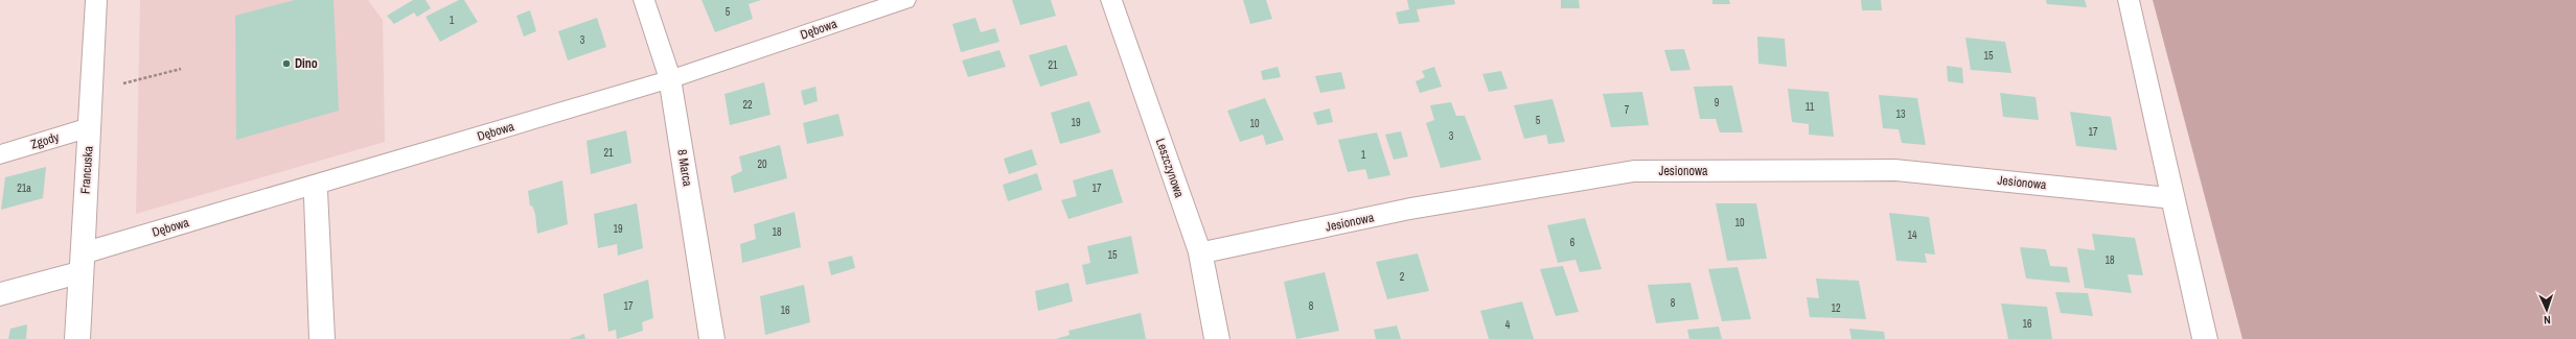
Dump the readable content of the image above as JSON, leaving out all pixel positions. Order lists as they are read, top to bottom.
{
  "streets": {
    "street": [
      "Dębowa",
      "Zgody",
      "8 Marca",
      "Leszczynowa",
      "Francuska",
      "Jesionowa"
    ]
  },
  "crossings": [
    ["Dębowa", "8 Marca"],
    ["Dębowa", "Francuska"],
    ["Zgody", "Francuska"],
    ["Leszczynowa", "Jesionowa"]
  ],
  "places": ["Dino"],
  "house_numbers": [
    "5",
    "1",
    "3",
    "15",
    "21",
    "9",
    "22",
    "11",
    "7",
    "13",
    "5",
    "19",
    "10",
    "17",
    "3",
    "21",
    "1",
    "20",
    "21a",
    "17",
    "10",
    "19",
    "18",
    "14",
    "6",
    "15",
    "18",
    "2",
    "8",
    "17",
    "8",
    "12",
    "16",
    "16",
    "4"
  ],
  "north": "bottom"
}
